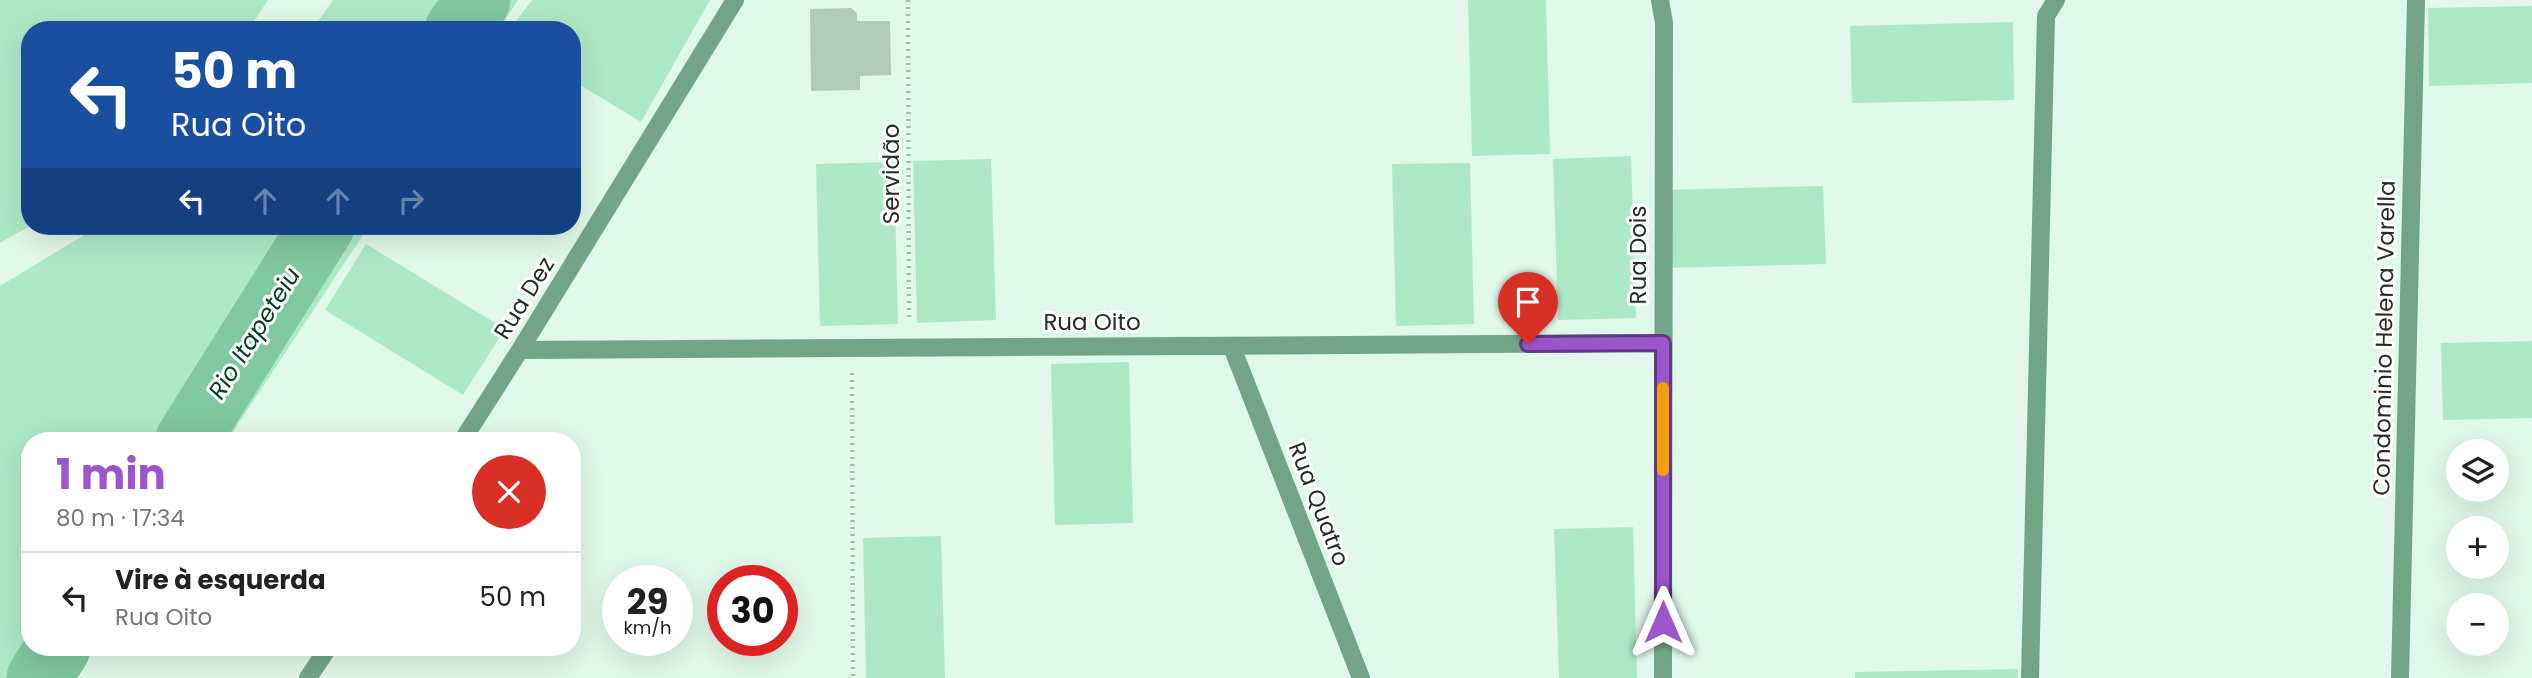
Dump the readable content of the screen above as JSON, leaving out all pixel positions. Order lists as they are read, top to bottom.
{
  "streets": {
    "street": [
      "Rua Dois",
      "Rua Dez",
      "Rua Oito",
      "Condominio Helena Varella",
      "Rua Quatro"
    ],
    "path": ["Servidão"]
  },
  "crossings": [
    ["Servidão", "Rua Oito"],
    ["Rua Dois", "Rua Oito"],
    ["Rua Dez", "Rua Oito"],
    ["Rua Oito", "Rua Quatro"]
  ],
  "water": ["Rio Itapeteiu"],
  "page": {
    "turn": ["50 m", "Rua Oito"],
    "heading": ["1 min", "80 m · 17:34"],
    "map_buttons": ["+", "−"],
    "list": [
      {
        "name": "Vire à esquerda",
        "note": "Rua Oito",
        "value": "50 m"
      }
    ],
    "speed": "29 km/h",
    "limit": "30"
  }
}
